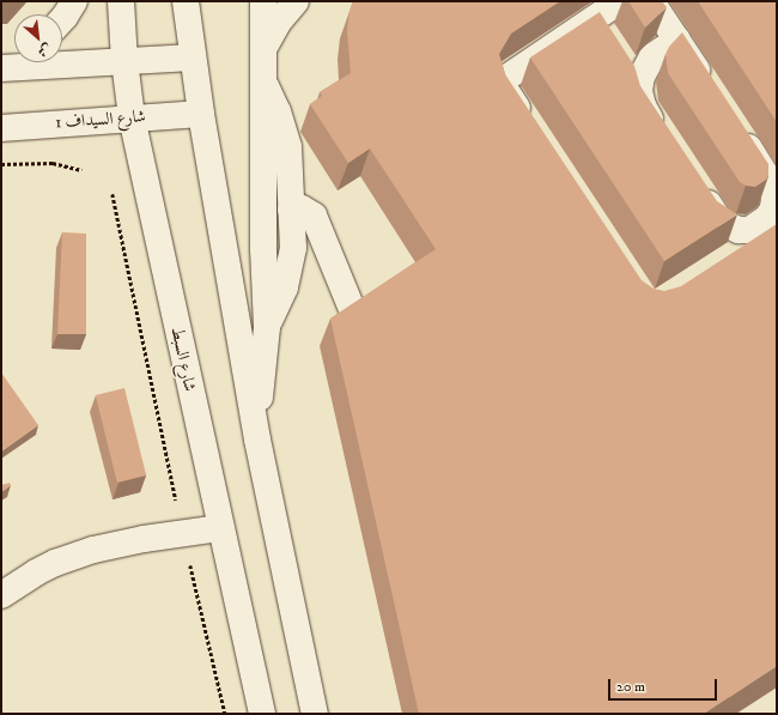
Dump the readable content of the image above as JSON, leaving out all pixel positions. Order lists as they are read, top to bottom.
{
  "streets": {
    "street": ["شارع السيداف 1", "شارع السبط"]
  },
  "crossings": [
    ["شارع السيداف 1", "شارع السبط"]
  ],
  "scale_bar": "20 m",
  "north": "bottom right"
}
